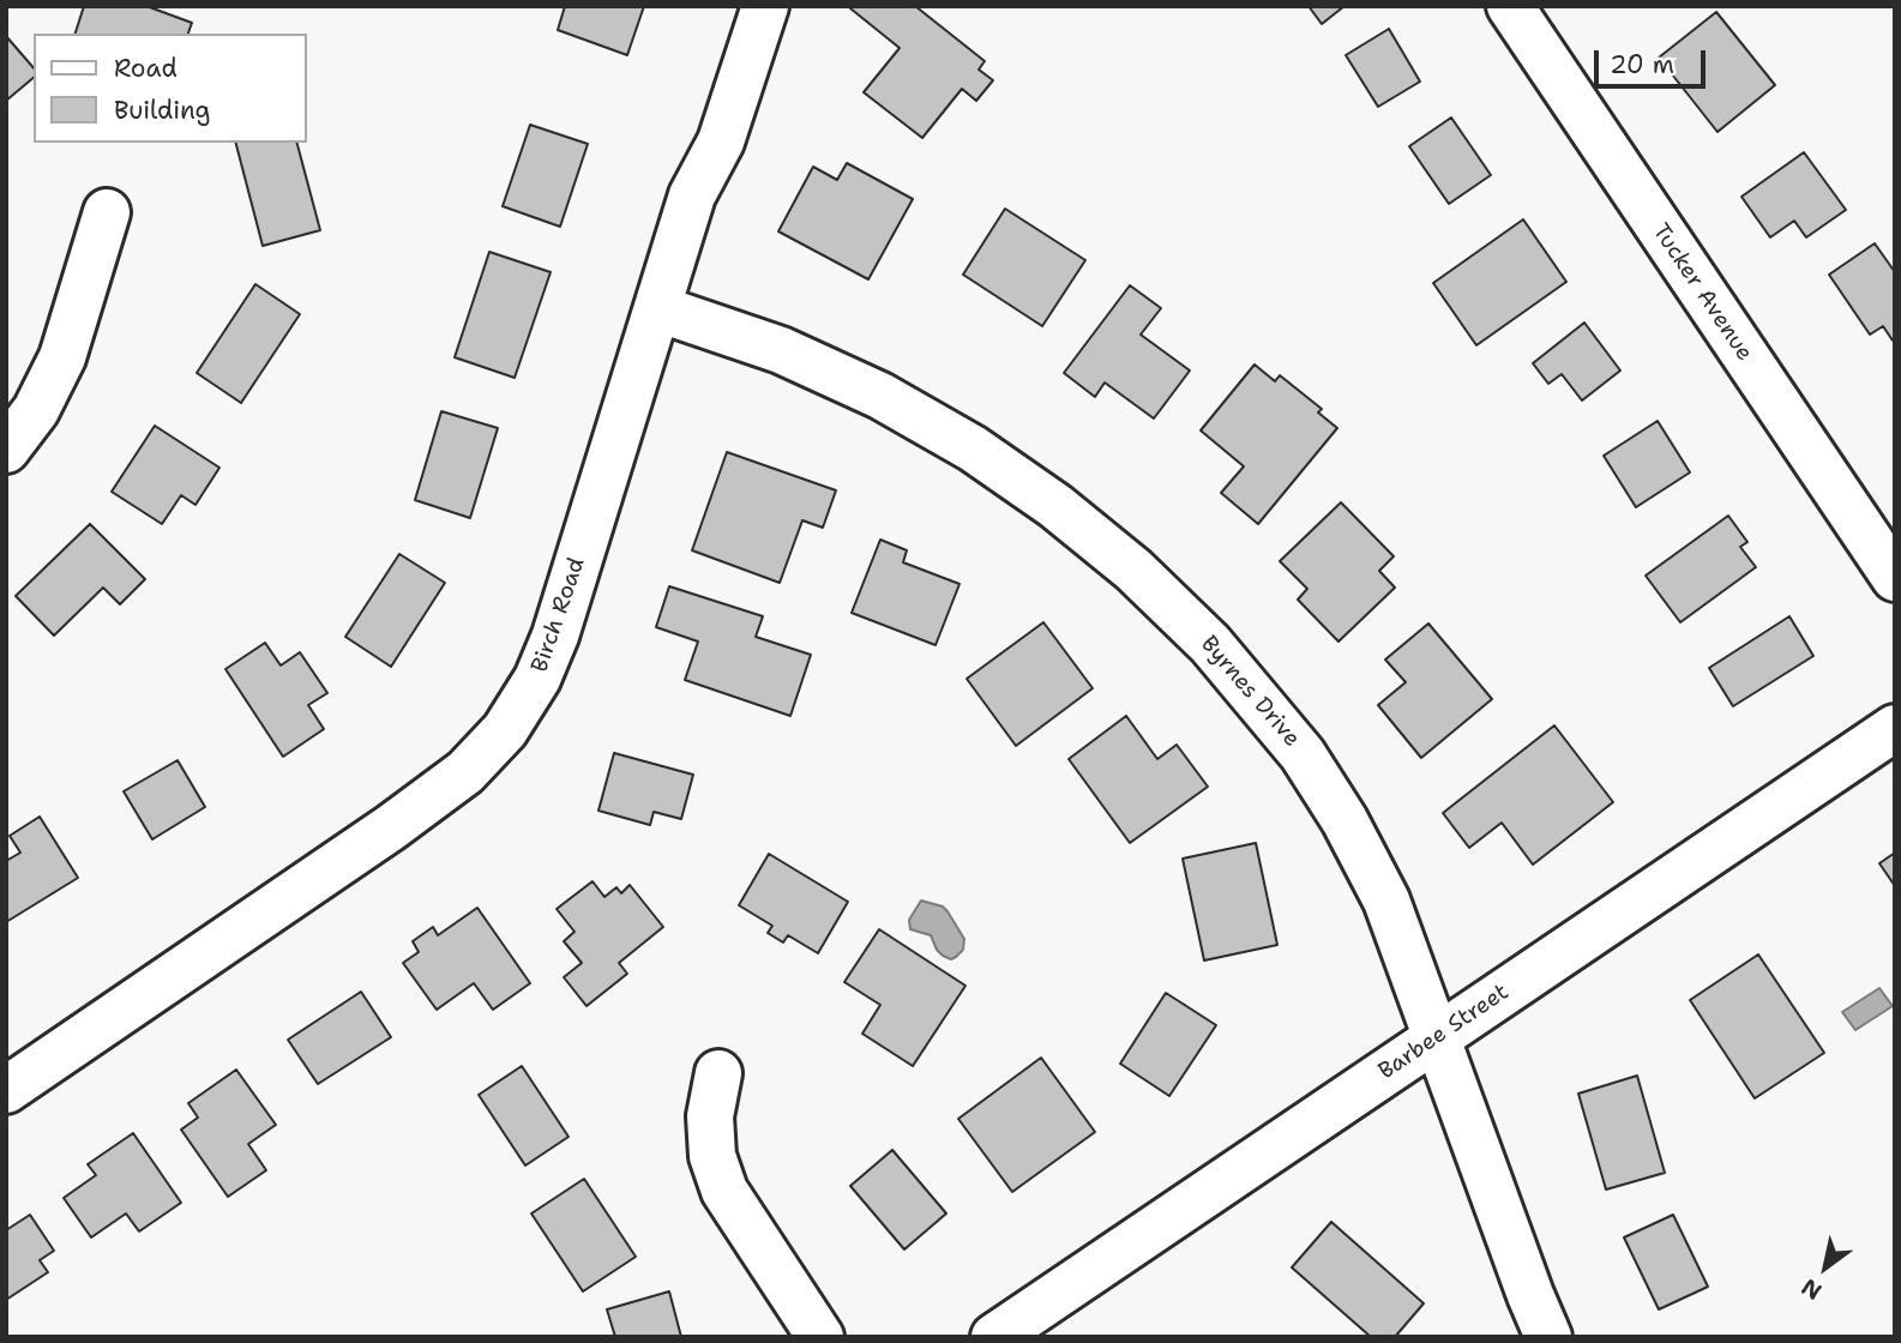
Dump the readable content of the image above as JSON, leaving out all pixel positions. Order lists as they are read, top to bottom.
{
  "streets": {
    "street": [
      "Tucker Avenue",
      "Birch Road",
      "Byrnes Drive",
      "Barbee Street"
    ]
  },
  "crossings": [
    ["Birch Road", "Byrnes Drive"],
    ["Byrnes Drive", "Barbee Street"]
  ],
  "legend": ["Road", "Building"],
  "scale_bar": "20 m",
  "north": "bottom left"
}
